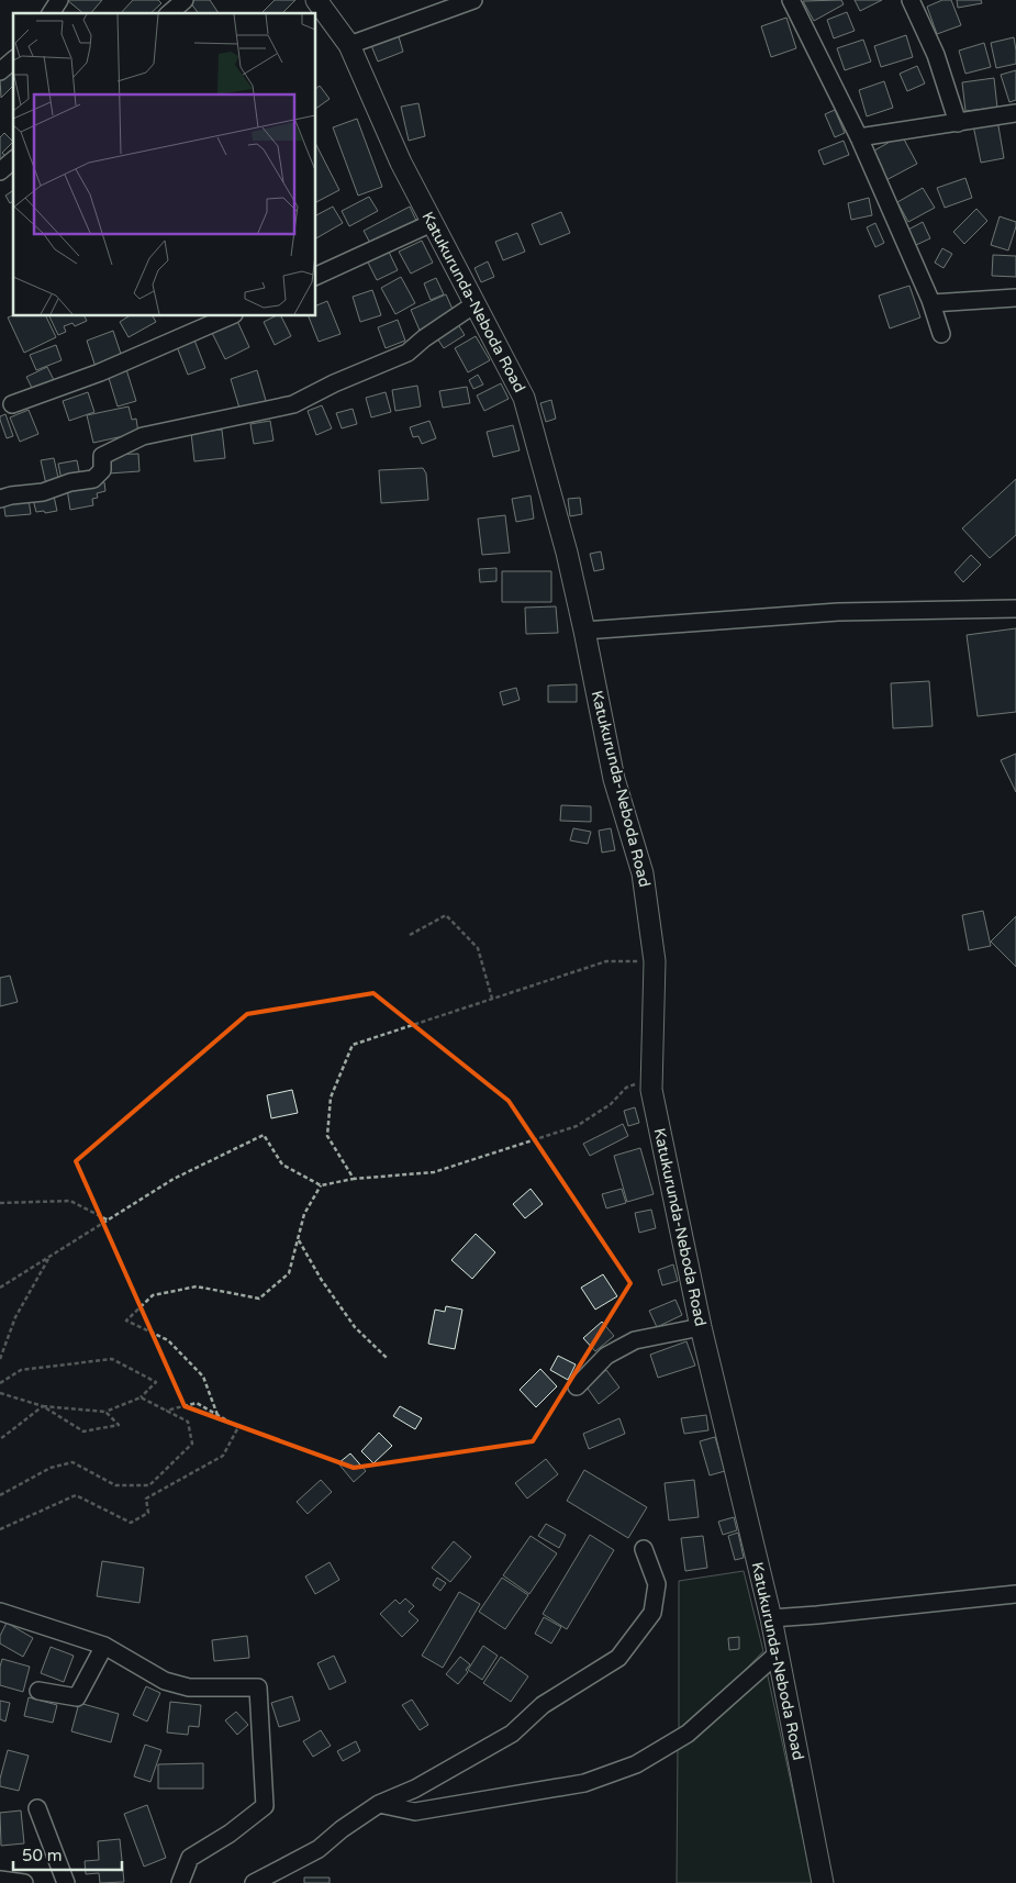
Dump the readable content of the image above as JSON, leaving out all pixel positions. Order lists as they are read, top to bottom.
{
  "streets": {
    "main road": ["Katukurunda-Neboda Road"]
  },
  "scale_bar": "50 m"
}
